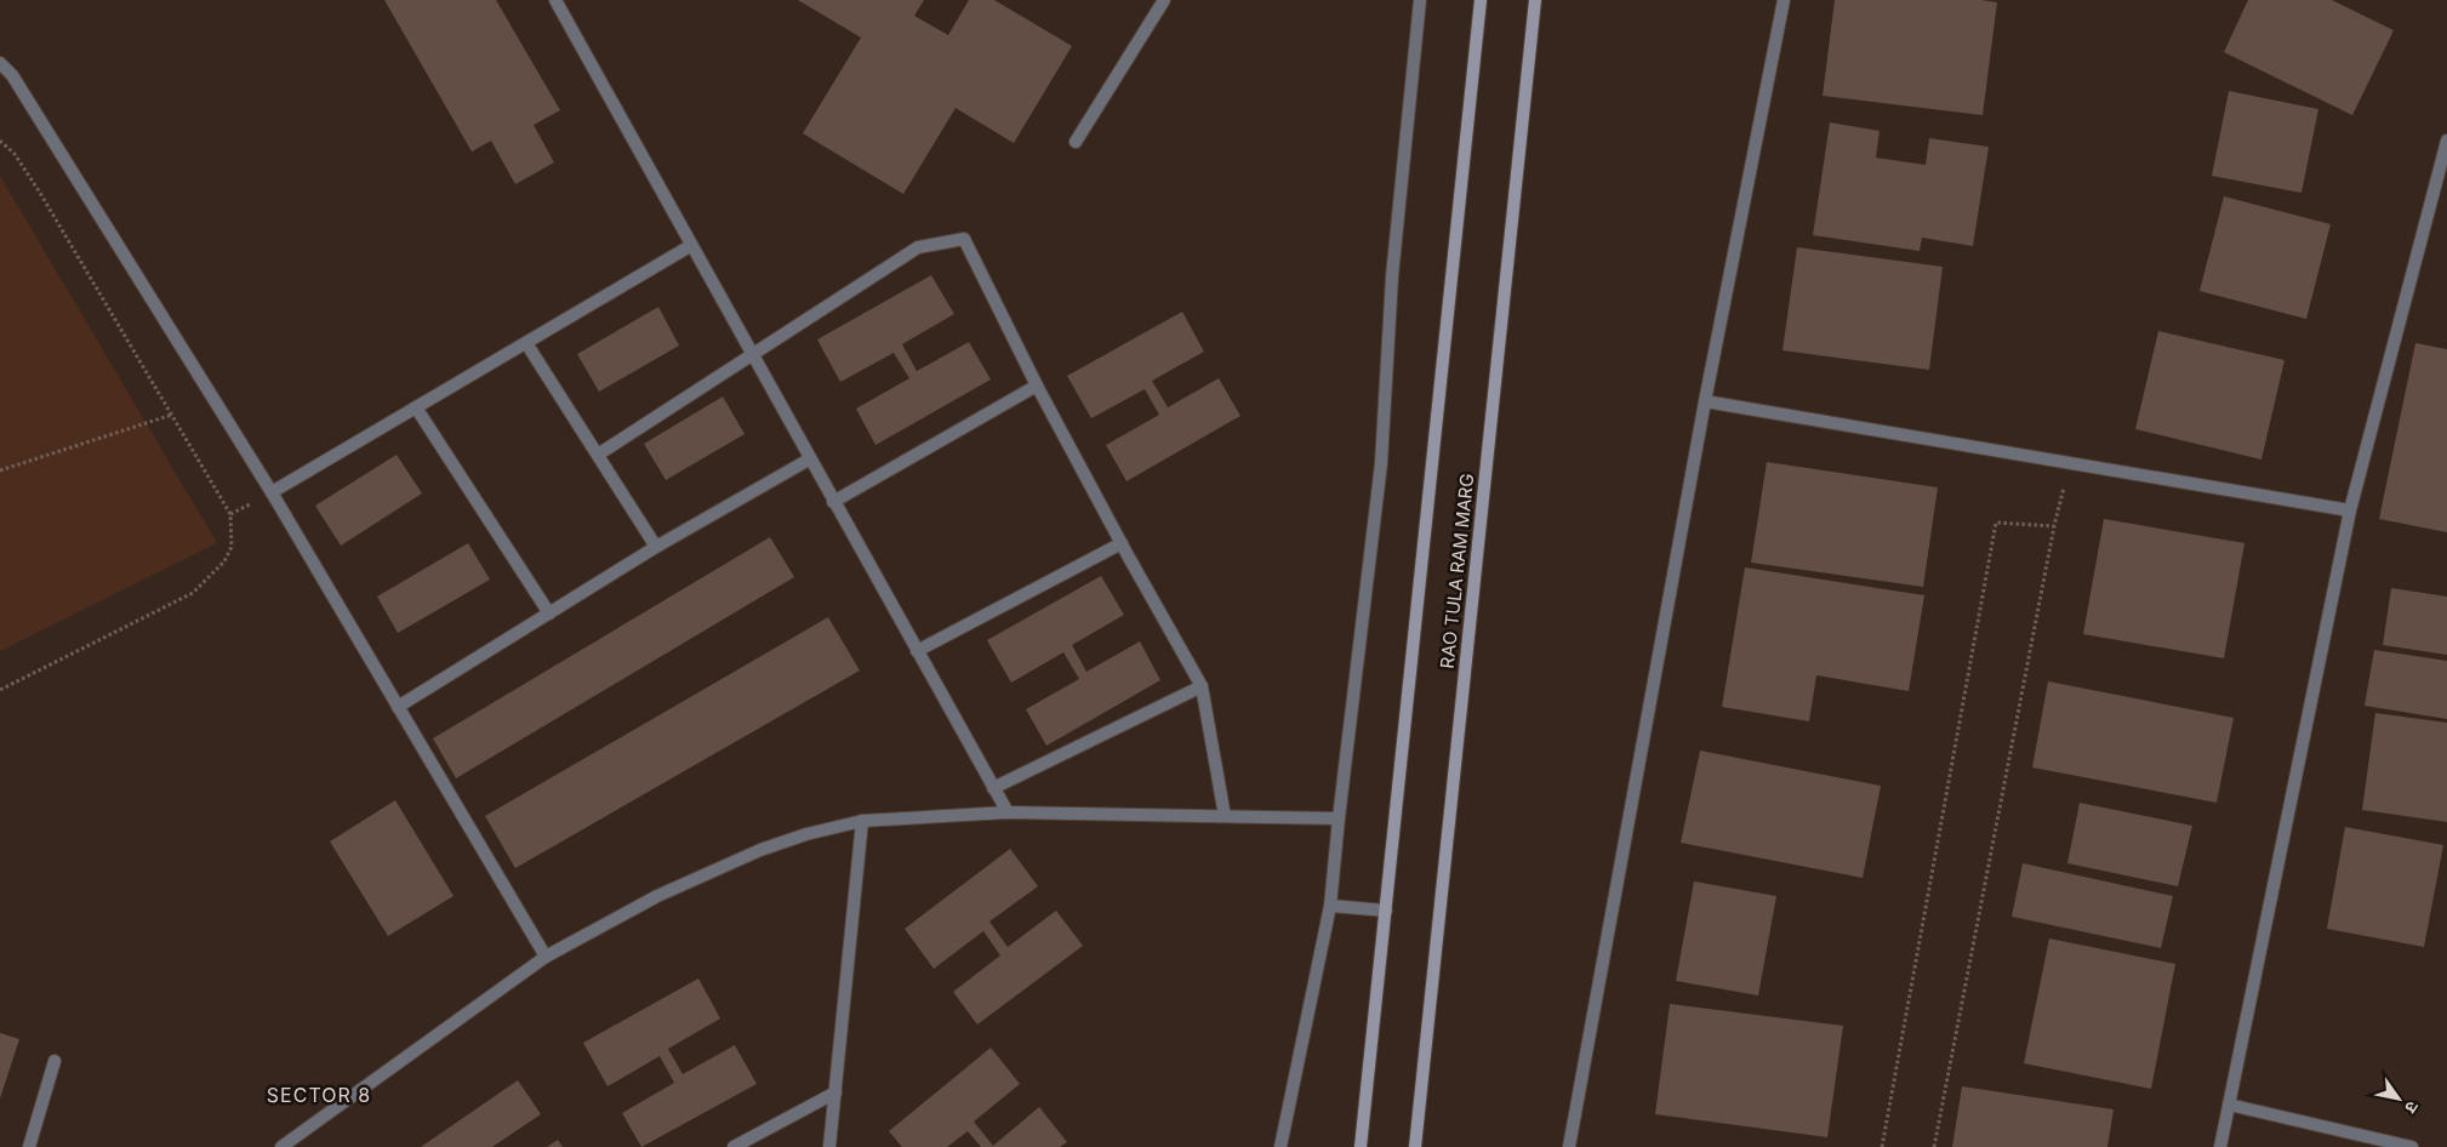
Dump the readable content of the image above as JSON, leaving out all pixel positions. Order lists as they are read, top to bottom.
{
  "streets": {
    "main road": ["RAO TULA RAM MARG"]
  },
  "districts": ["SECTOR 8"],
  "north": "bottom right"
}
